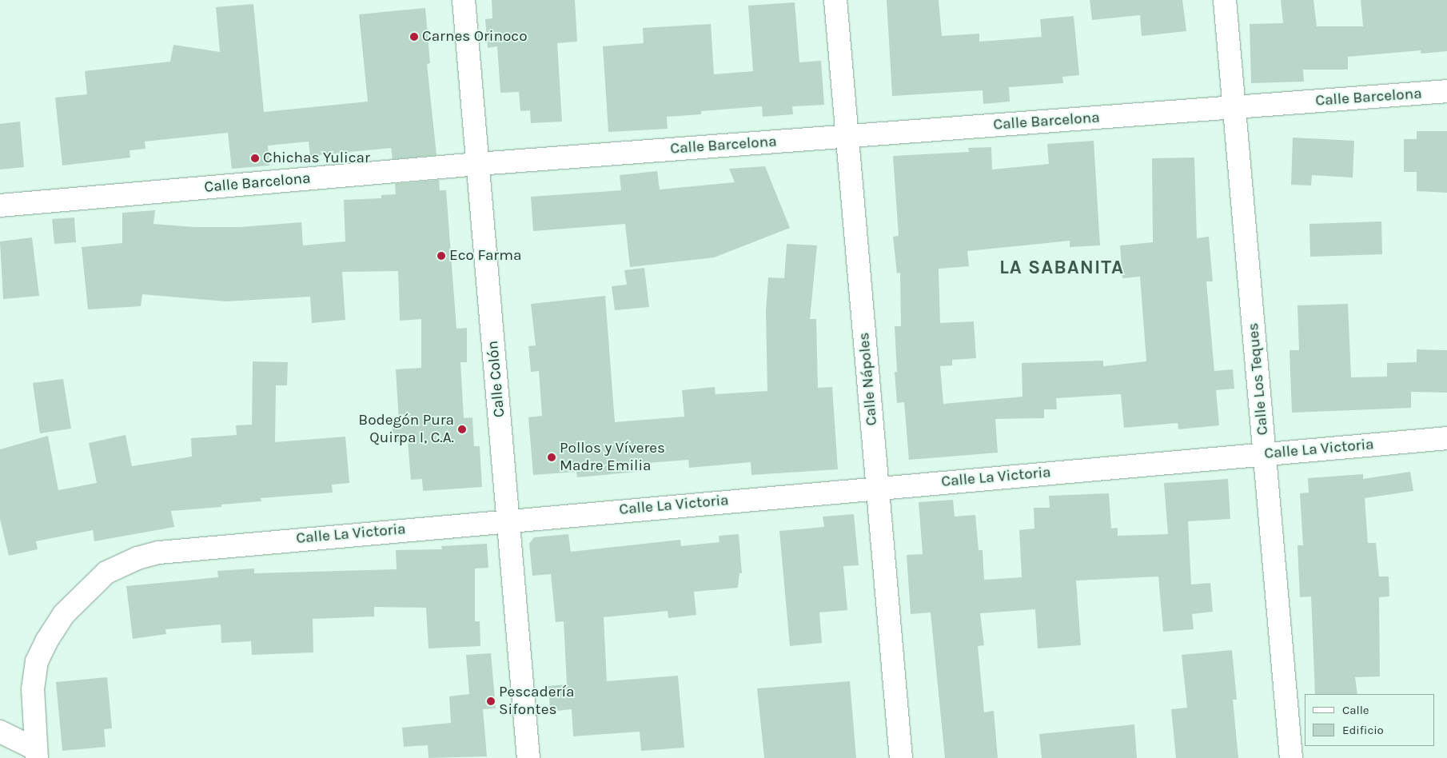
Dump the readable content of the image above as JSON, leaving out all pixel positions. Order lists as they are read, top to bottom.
{
  "streets": {
    "street": [
      "Calle Barcelona",
      "Calle Colón",
      "Calle Nápoles",
      "Calle Los Teques",
      "Calle La Victoria"
    ]
  },
  "crossings": [
    ["Calle Barcelona", "Calle Colón"],
    ["Calle Barcelona", "Calle Nápoles"],
    ["Calle Barcelona", "Calle Los Teques"],
    ["Calle Colón", "Calle La Victoria"],
    ["Calle Nápoles", "Calle La Victoria"],
    ["Calle Los Teques", "Calle La Victoria"]
  ],
  "districts": ["LA SABANITA"],
  "places": [
    "Carnes Orinoco",
    "Chichas Yulicar",
    "Eco Farma",
    "Bodegón Pura Quirpa I, C.A.",
    "Pollos y Víveres Madre Emilia",
    "Pescadería Sifontes"
  ],
  "legend": ["Calle", "Edificio"]
}
